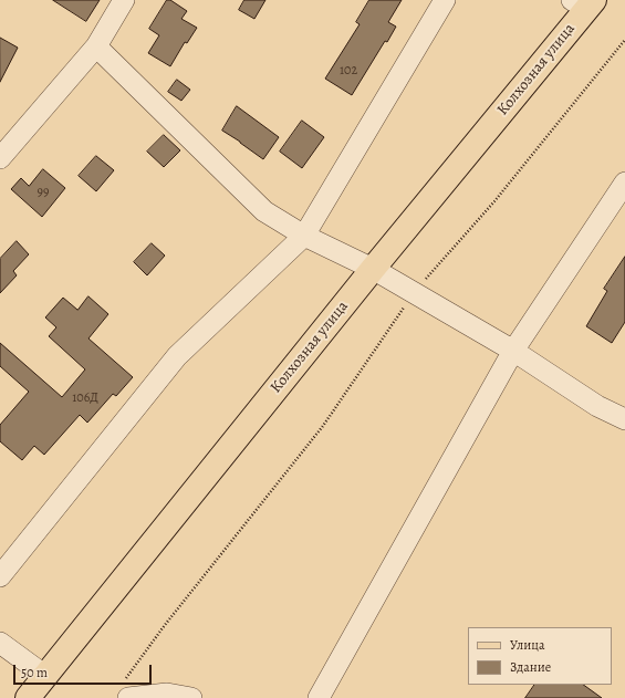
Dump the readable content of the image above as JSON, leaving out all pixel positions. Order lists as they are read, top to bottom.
{
  "streets": {
    "main road": ["Колхозная улица"]
  },
  "house_numbers": ["102", "99", "106Д"],
  "legend": ["Улица", "Здание"],
  "scale_bar": "50 m"
}
